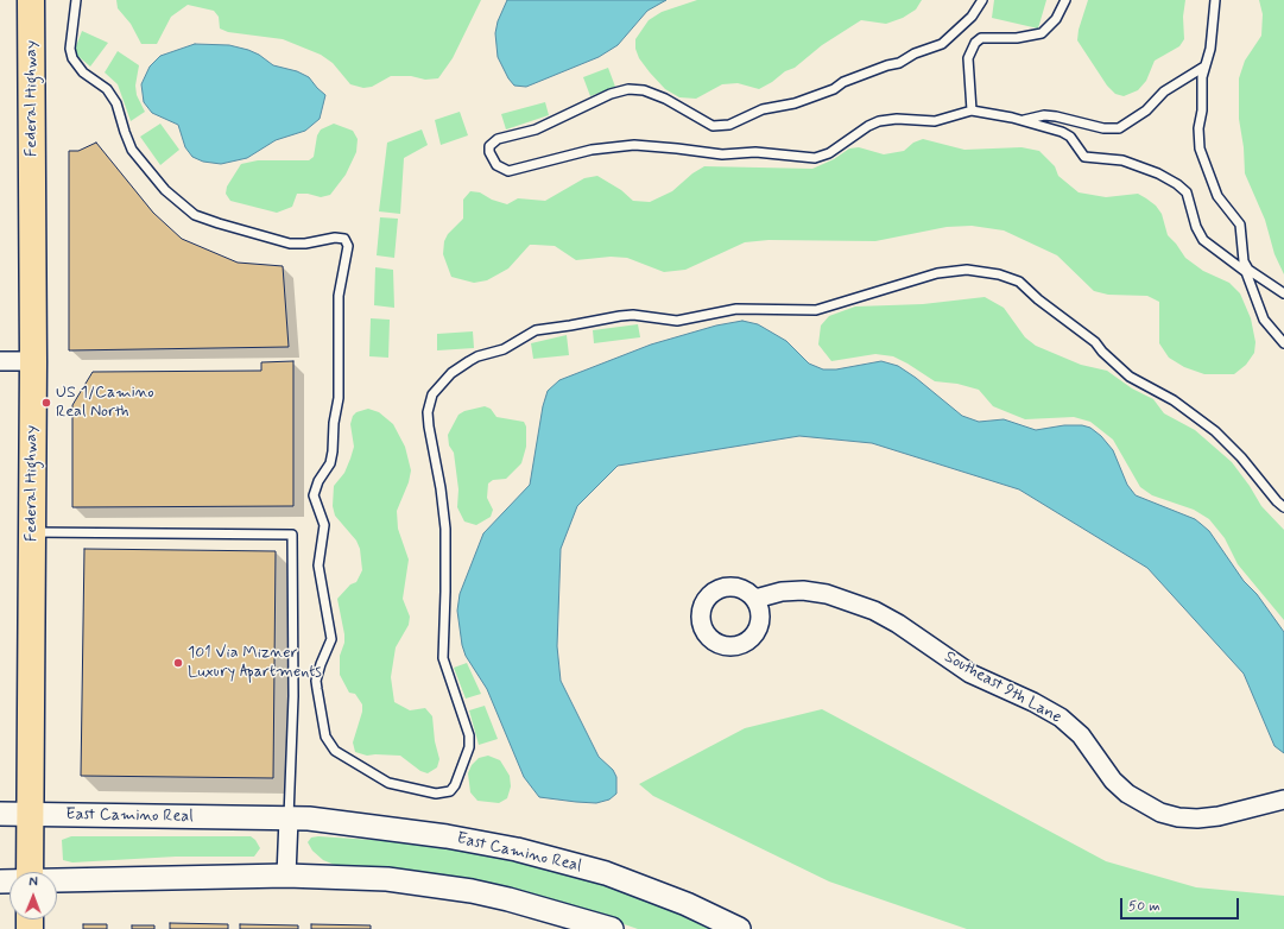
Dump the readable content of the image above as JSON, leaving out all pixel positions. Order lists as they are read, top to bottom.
{
  "streets": {
    "main road": ["Federal Highway"],
    "street": ["Southeast 9th Lane", "East Camino Real"]
  },
  "crossings": [
    ["Federal Highway", "East Camino Real"]
  ],
  "places": ["US 1/Camino Real North", "101 Via Mizner Luxury Apartments"],
  "scale_bar": "50 m",
  "north": "top"
}
